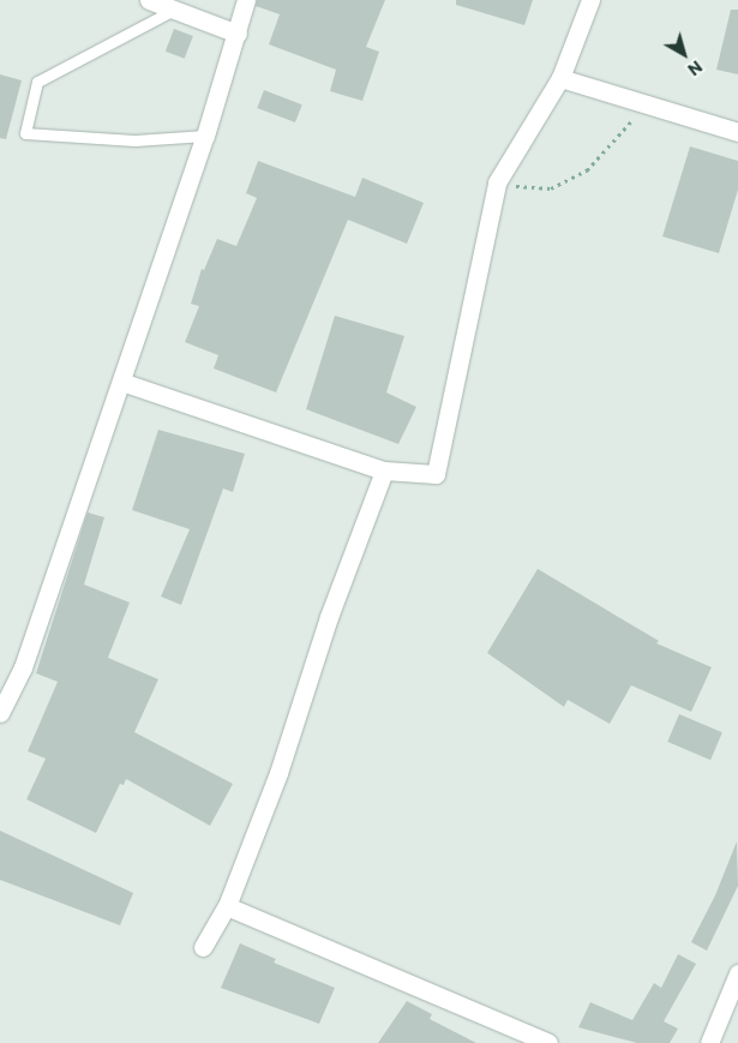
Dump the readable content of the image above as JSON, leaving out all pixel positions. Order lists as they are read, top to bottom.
{
  "north": "bottom right"
}
